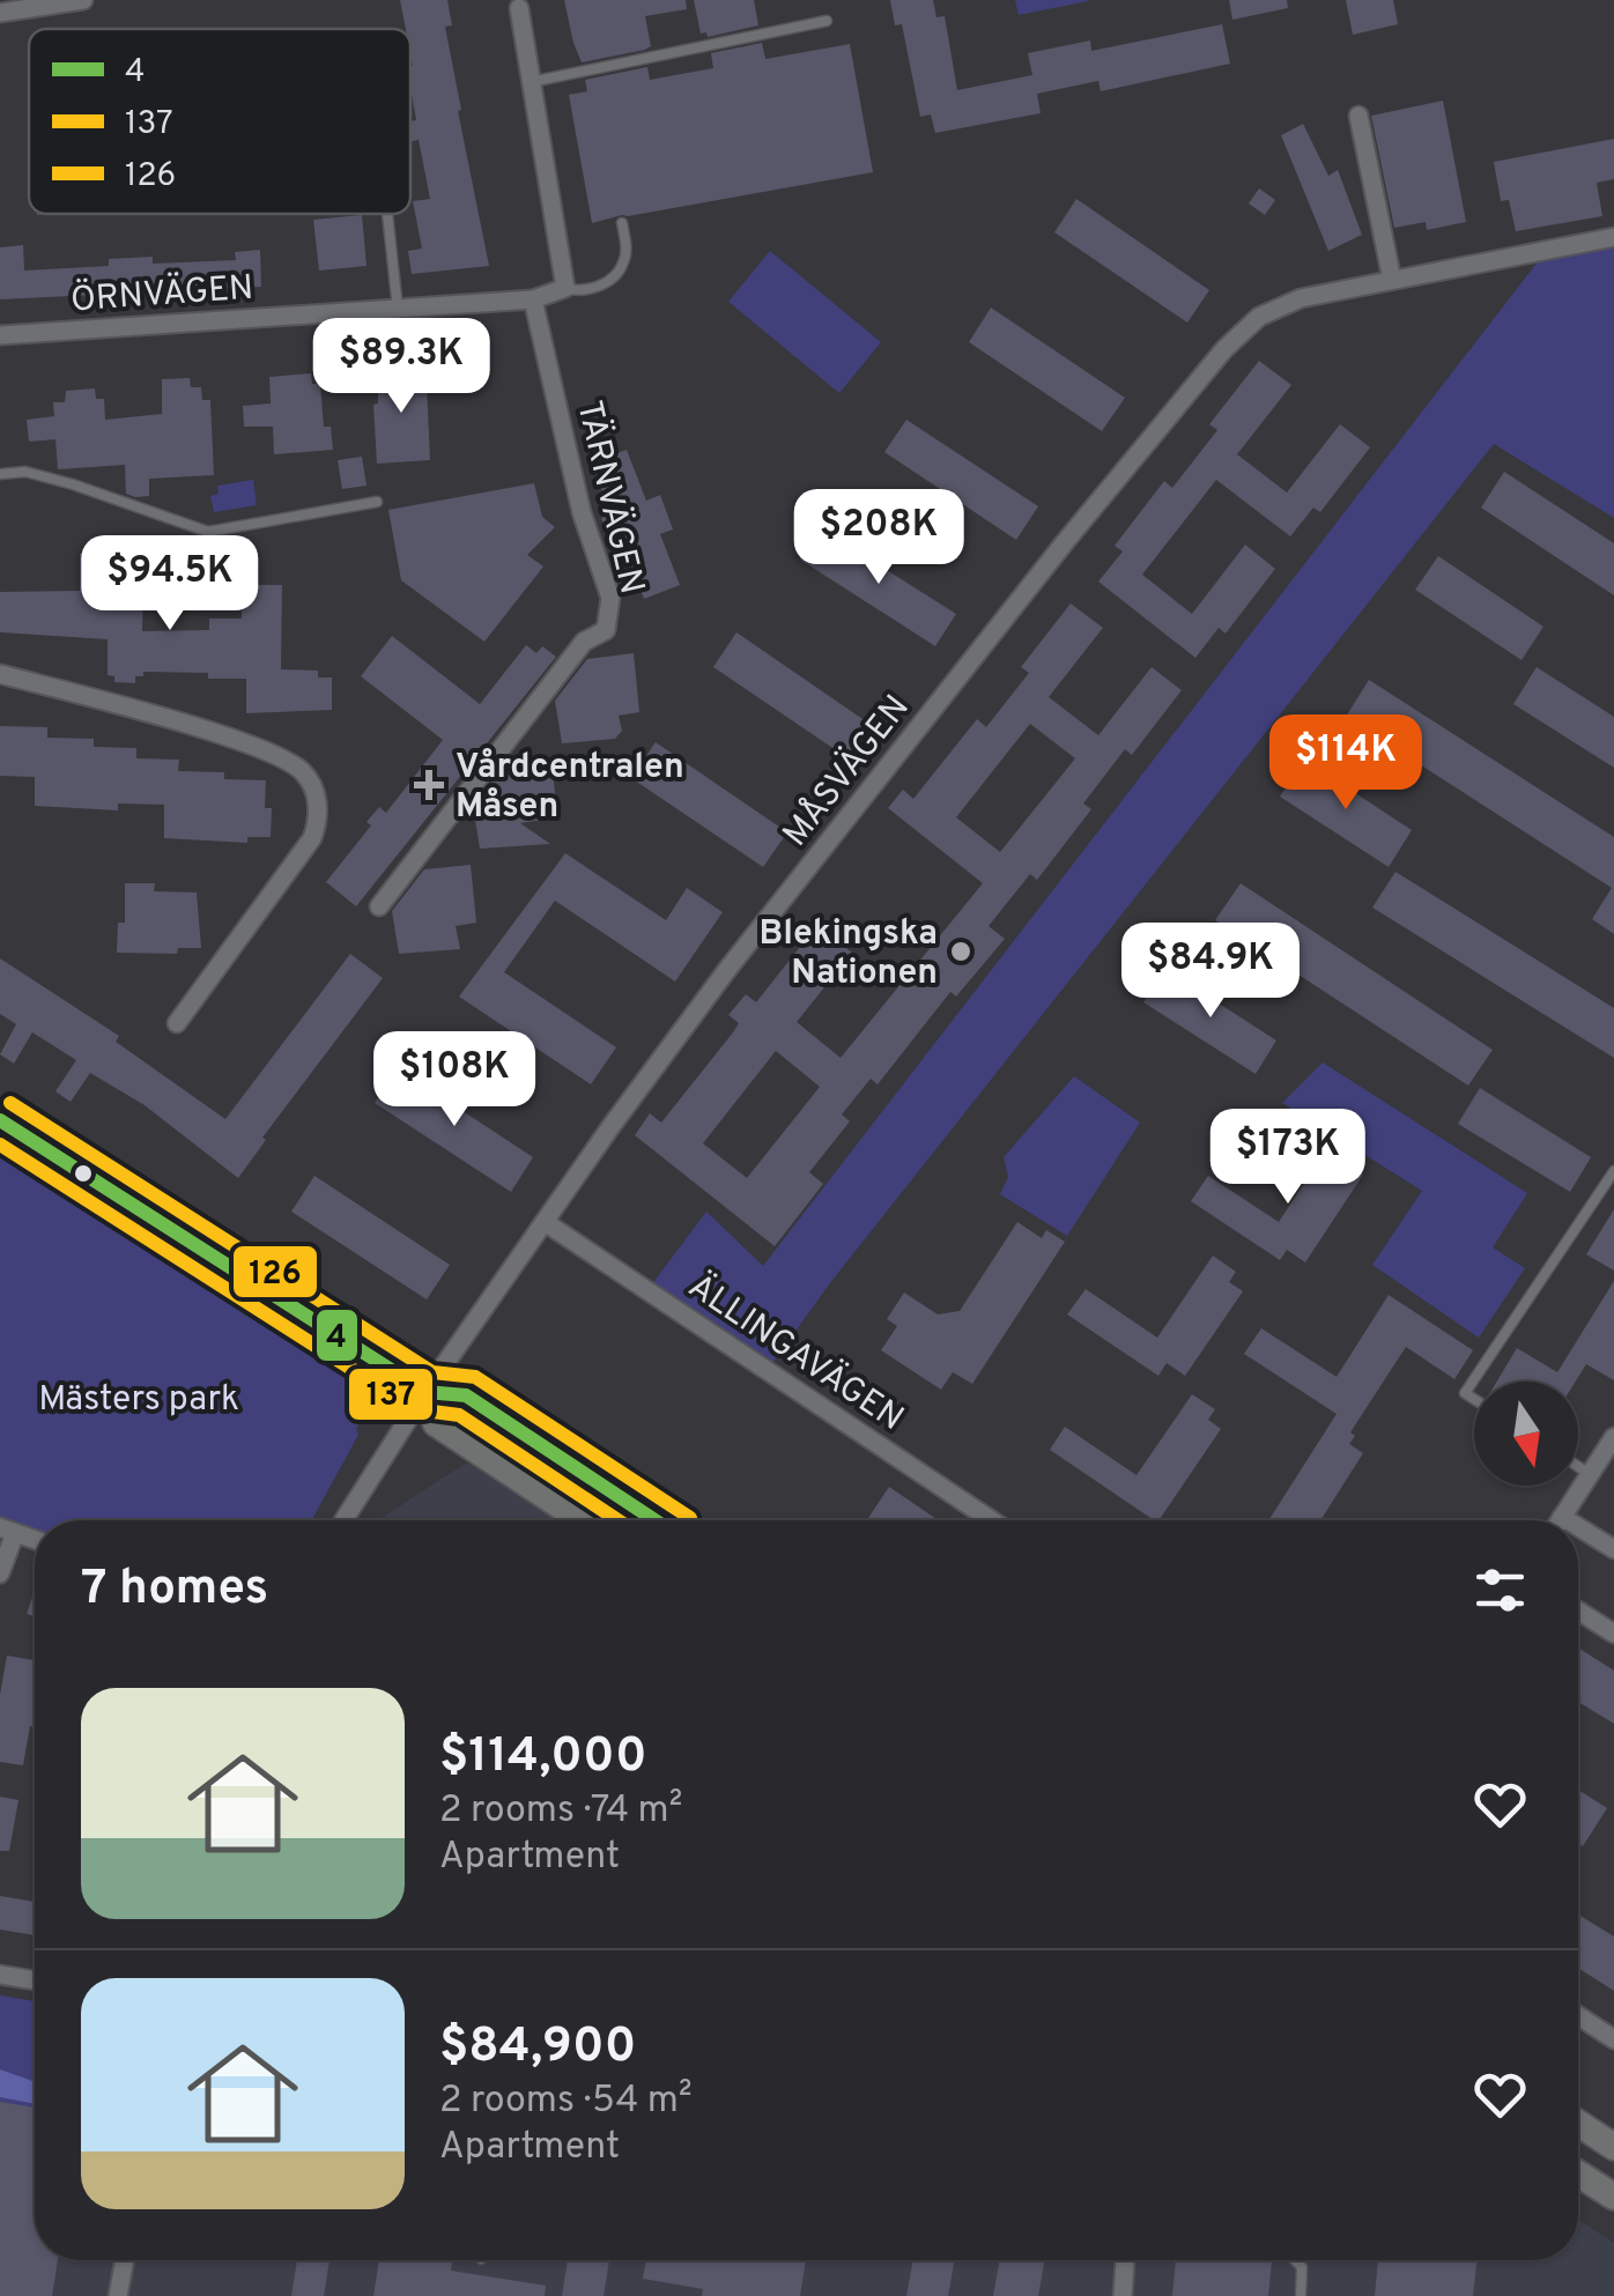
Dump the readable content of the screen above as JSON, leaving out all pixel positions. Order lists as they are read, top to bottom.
{
  "streets": {
    "street": [
      "ÖRNVÄGEN",
      "TÄRNVÄGEN",
      "MÅSVÄGEN",
      "ÄLLINGAVÄGEN"
    ]
  },
  "crossings": [
    ["ÖRNVÄGEN", "TÄRNVÄGEN"],
    ["MÅSVÄGEN", "ÄLLINGAVÄGEN"]
  ],
  "parks": ["Mästers park"],
  "places": {
    "health": ["Vårdcentralen Måsen"],
    "other": ["Blekingska Nationen"]
  },
  "lines": ["transit line 126", "transit line 4", "transit line 137"],
  "legend": ["4", "137", "126"],
  "north": "bottom",
  "page": {
    "price": [
      "$89.3K",
      "$208K",
      "$94.5K",
      "$114K",
      "$84.9K",
      "$108K",
      "$173K"
    ],
    "heading": "7 homes",
    "list": [
      {
        "name": "$114,000",
        "note": "2 rooms · 74 m² · Apartment"
      },
      {
        "name": "$84,900",
        "note": "2 rooms · 54 m² · Apartment"
      }
    ]
  }
}
